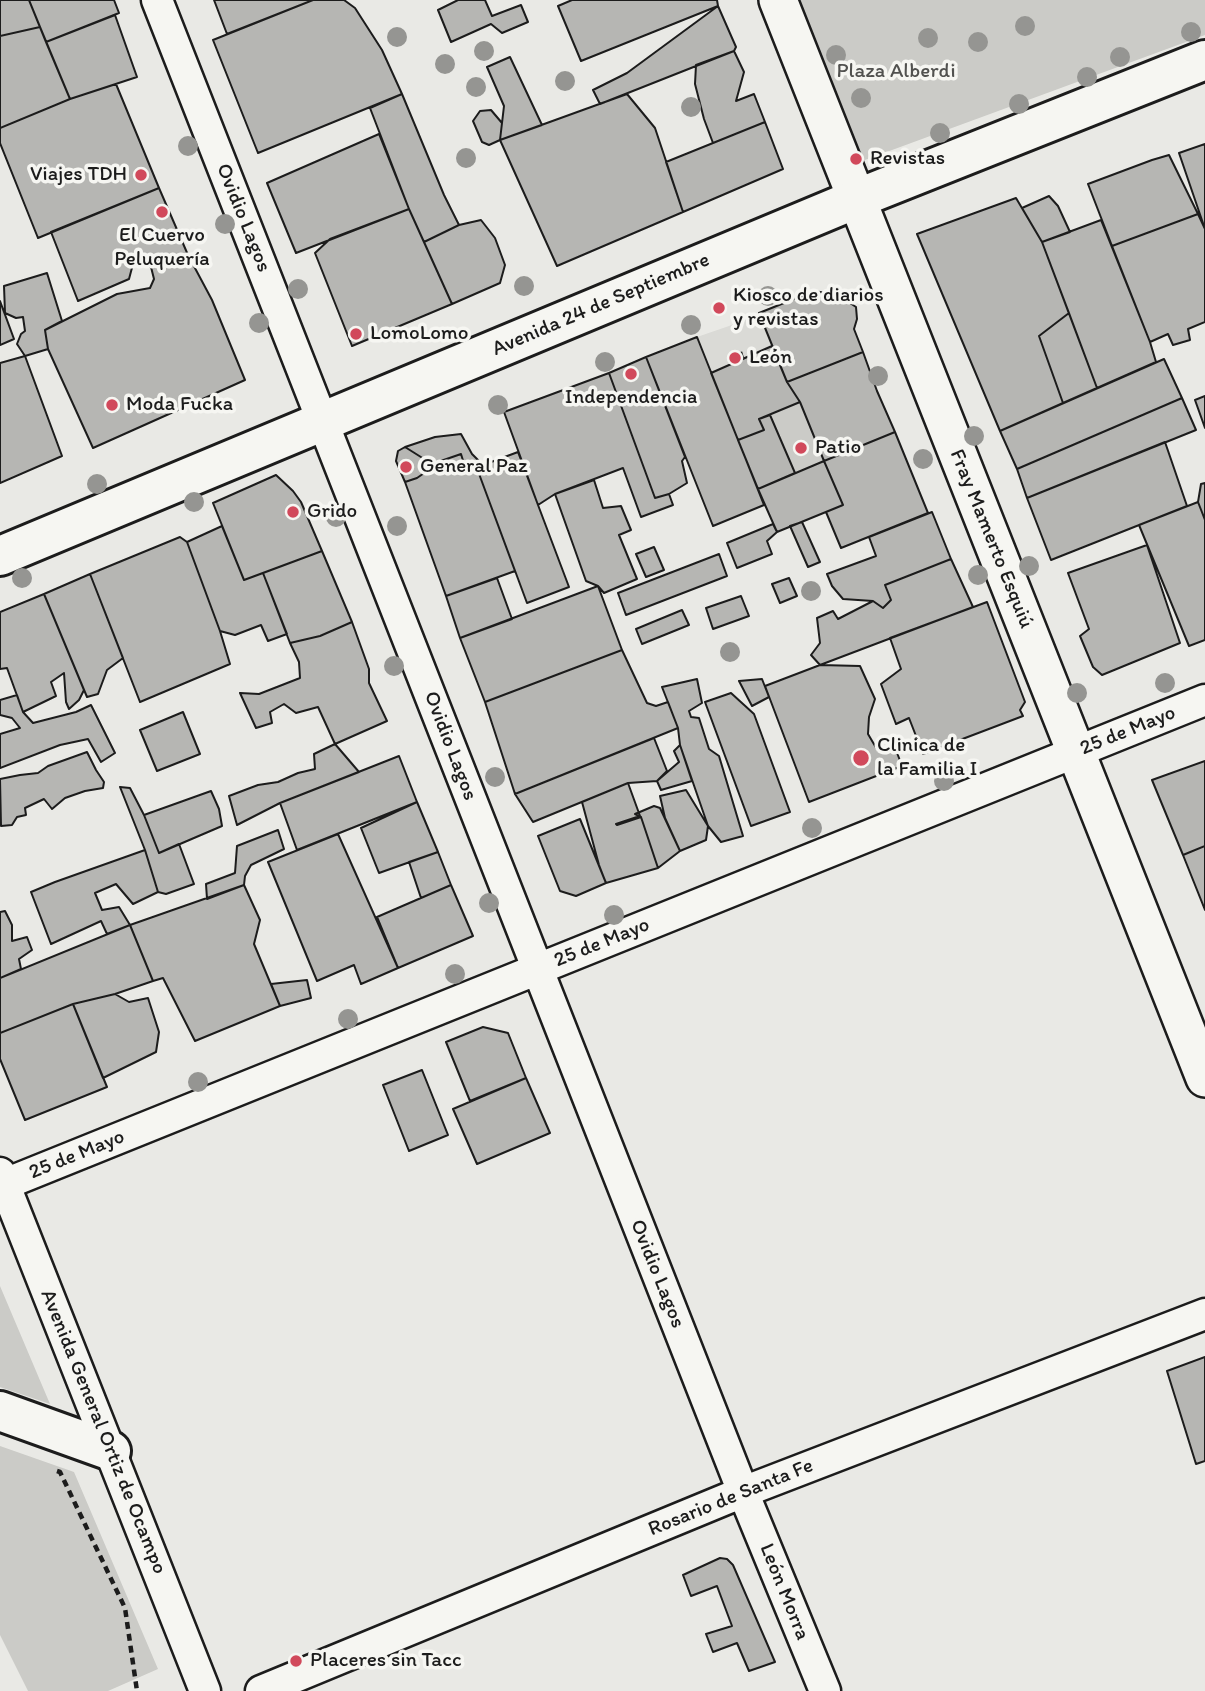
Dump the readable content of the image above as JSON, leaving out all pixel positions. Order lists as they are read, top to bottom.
{
  "streets": {
    "main road": ["Avenida 24 de Septiembre"],
    "street": [
      "Ovidio Lagos",
      "Fray Mamerto Esquiú",
      "25 de Mayo",
      "Avenida General Ortiz de Ocampo",
      "Rosario de Santa Fe",
      "León Morra"
    ]
  },
  "crossings": [
    ["Ovidio Lagos", "Avenida 24 de Septiembre"],
    ["Ovidio Lagos", "25 de Mayo"],
    ["Ovidio Lagos", "Rosario de Santa Fe"],
    ["Ovidio Lagos", "León Morra"],
    ["Avenida 24 de Septiembre", "Fray Mamerto Esquiú"],
    ["Fray Mamerto Esquiú", "25 de Mayo"],
    ["25 de Mayo", "Avenida General Ortiz de Ocampo"],
    ["Rosario de Santa Fe", "León Morra"]
  ],
  "parks": ["Plaza Alberdi"],
  "places": [
    "Revistas",
    "Viajes TDH",
    "El Cuervo Peluquería",
    "Kiosco de diarios y revistas",
    "LomoLomo",
    "León",
    "Independencia",
    "Moda Fucka",
    "Patio",
    "General Paz",
    "Grido",
    "Clinica de la Familia I",
    "Placeres sin Tacc"
  ]
}
